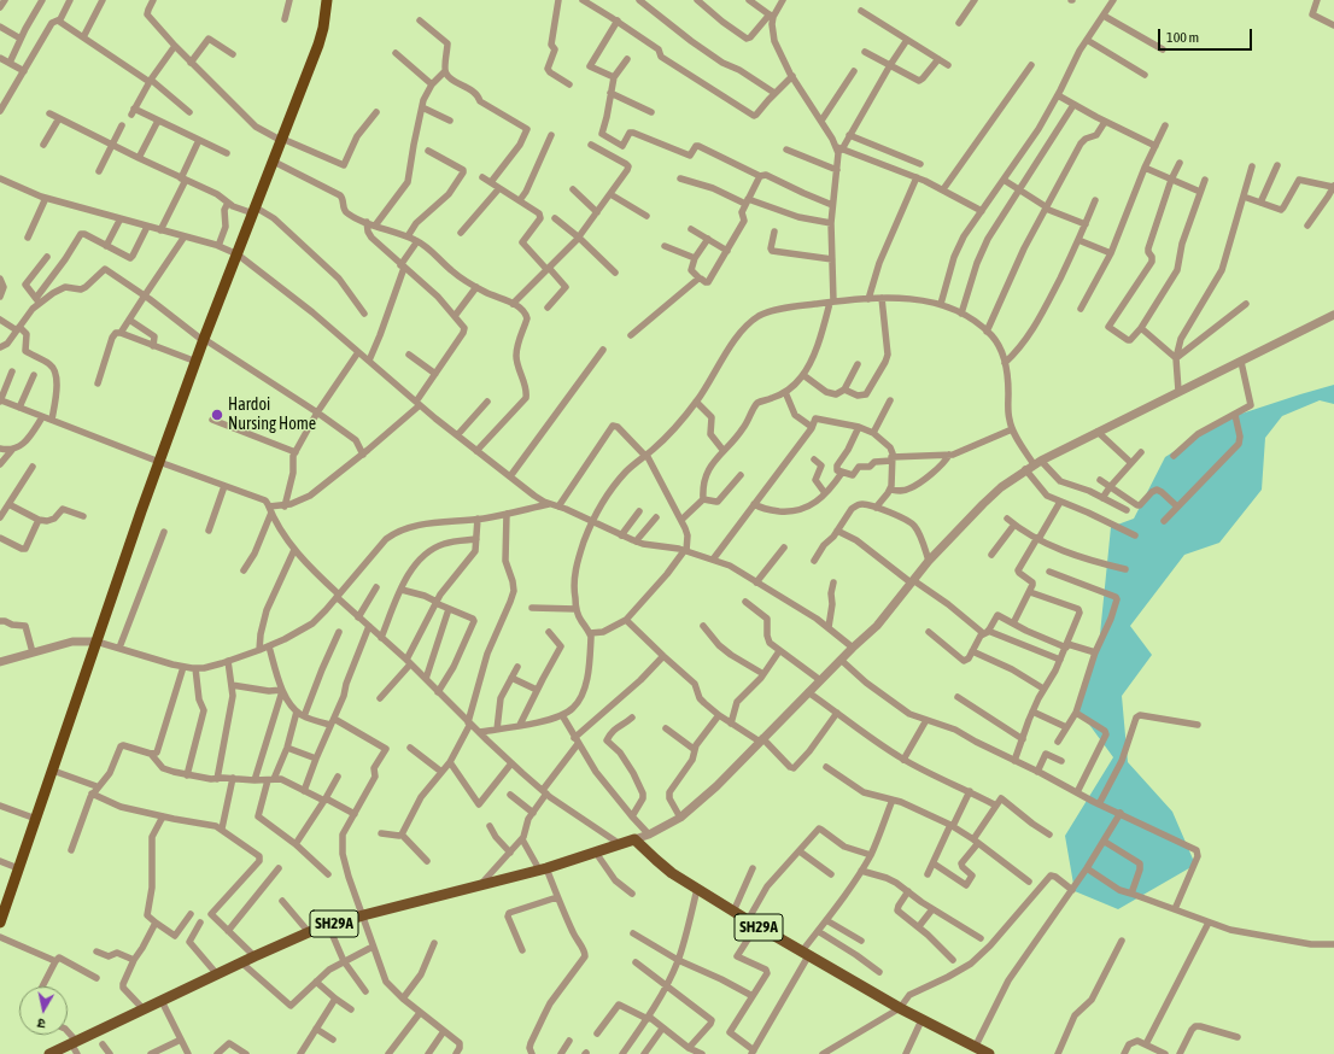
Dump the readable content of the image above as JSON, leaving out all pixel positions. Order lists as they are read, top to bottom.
{
  "streets": {
    "main road": ["SH29A"]
  },
  "places": ["Hardoi Nursing Home"],
  "scale_bar": "100 m",
  "north": "bottom"
}
